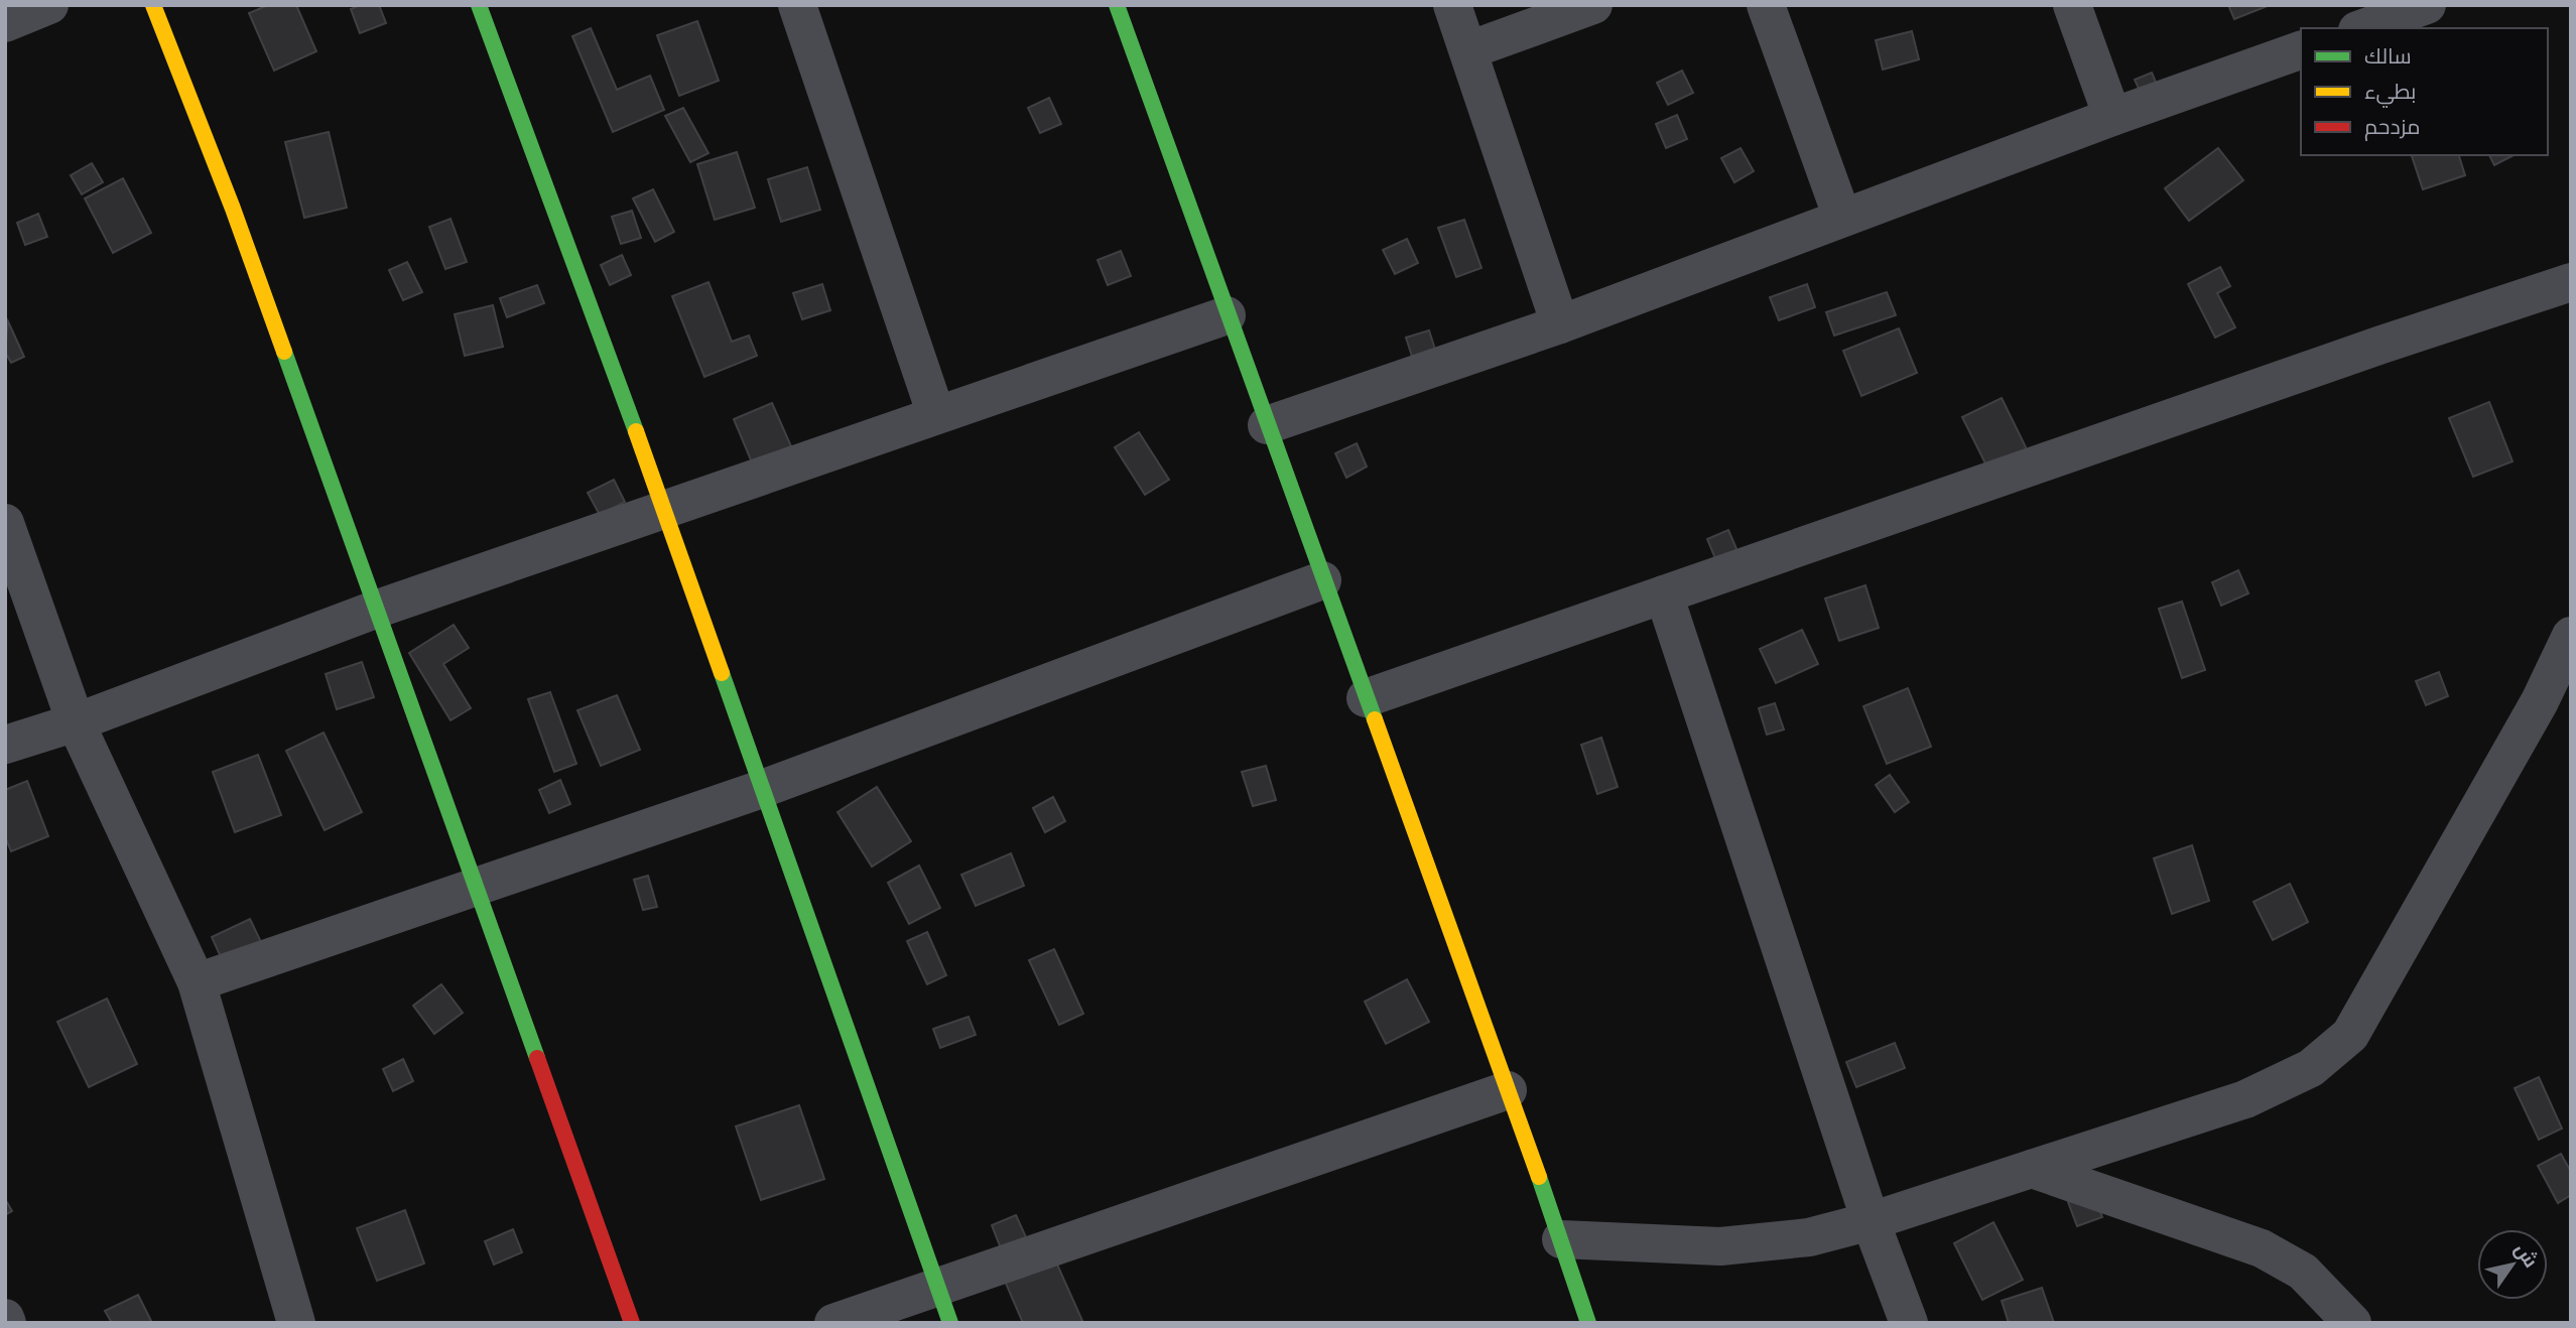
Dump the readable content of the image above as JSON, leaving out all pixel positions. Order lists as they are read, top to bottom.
{
  "legend": ["سالك", "بطيء", "مزدحم"],
  "north": "top right"
}
